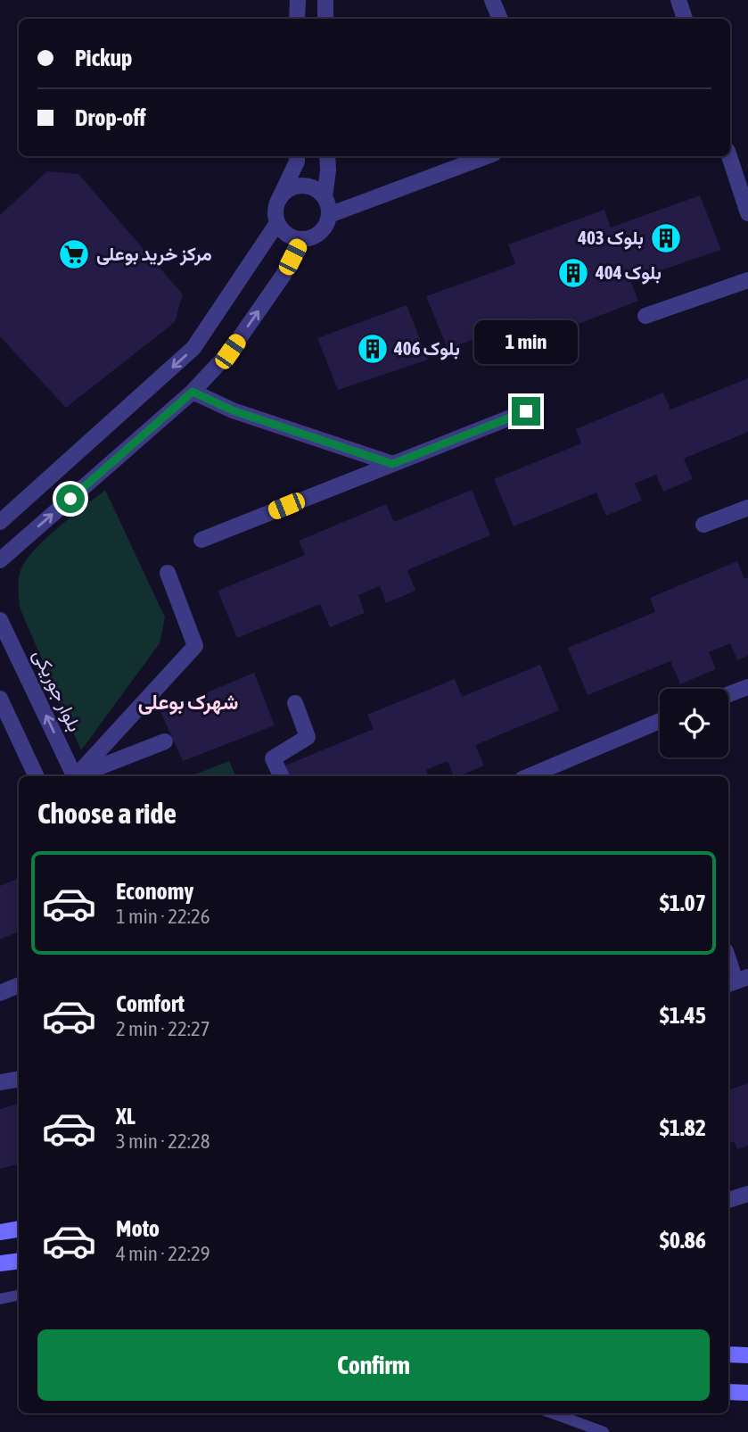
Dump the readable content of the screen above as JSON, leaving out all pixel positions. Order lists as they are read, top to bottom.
{
  "streets": {
    "street": ["بلوار جوریکی"]
  },
  "districts": ["شهرک بوعلی"],
  "places": {
    "building": ["بلوک 403", "بلوک 404", "بلوک 406"],
    "supermarket": ["مرکز خرید بوعلی"]
  },
  "page": {
    "banner": ["Pickup", "Drop-off"],
    "bubble": "1 min",
    "heading": "Choose a ride",
    "list": [
      {
        "name": "Economy",
        "note": "1 min · 22:26",
        "value": "$1.07"
      },
      {
        "name": "Comfort",
        "note": "2 min · 22:27",
        "value": "$1.45"
      },
      {
        "name": "XL",
        "note": "3 min · 22:28",
        "value": "$1.82"
      },
      {
        "name": "Moto",
        "note": "4 min · 22:29",
        "value": "$0.86"
      }
    ],
    "buttons": "Confirm"
  }
}
